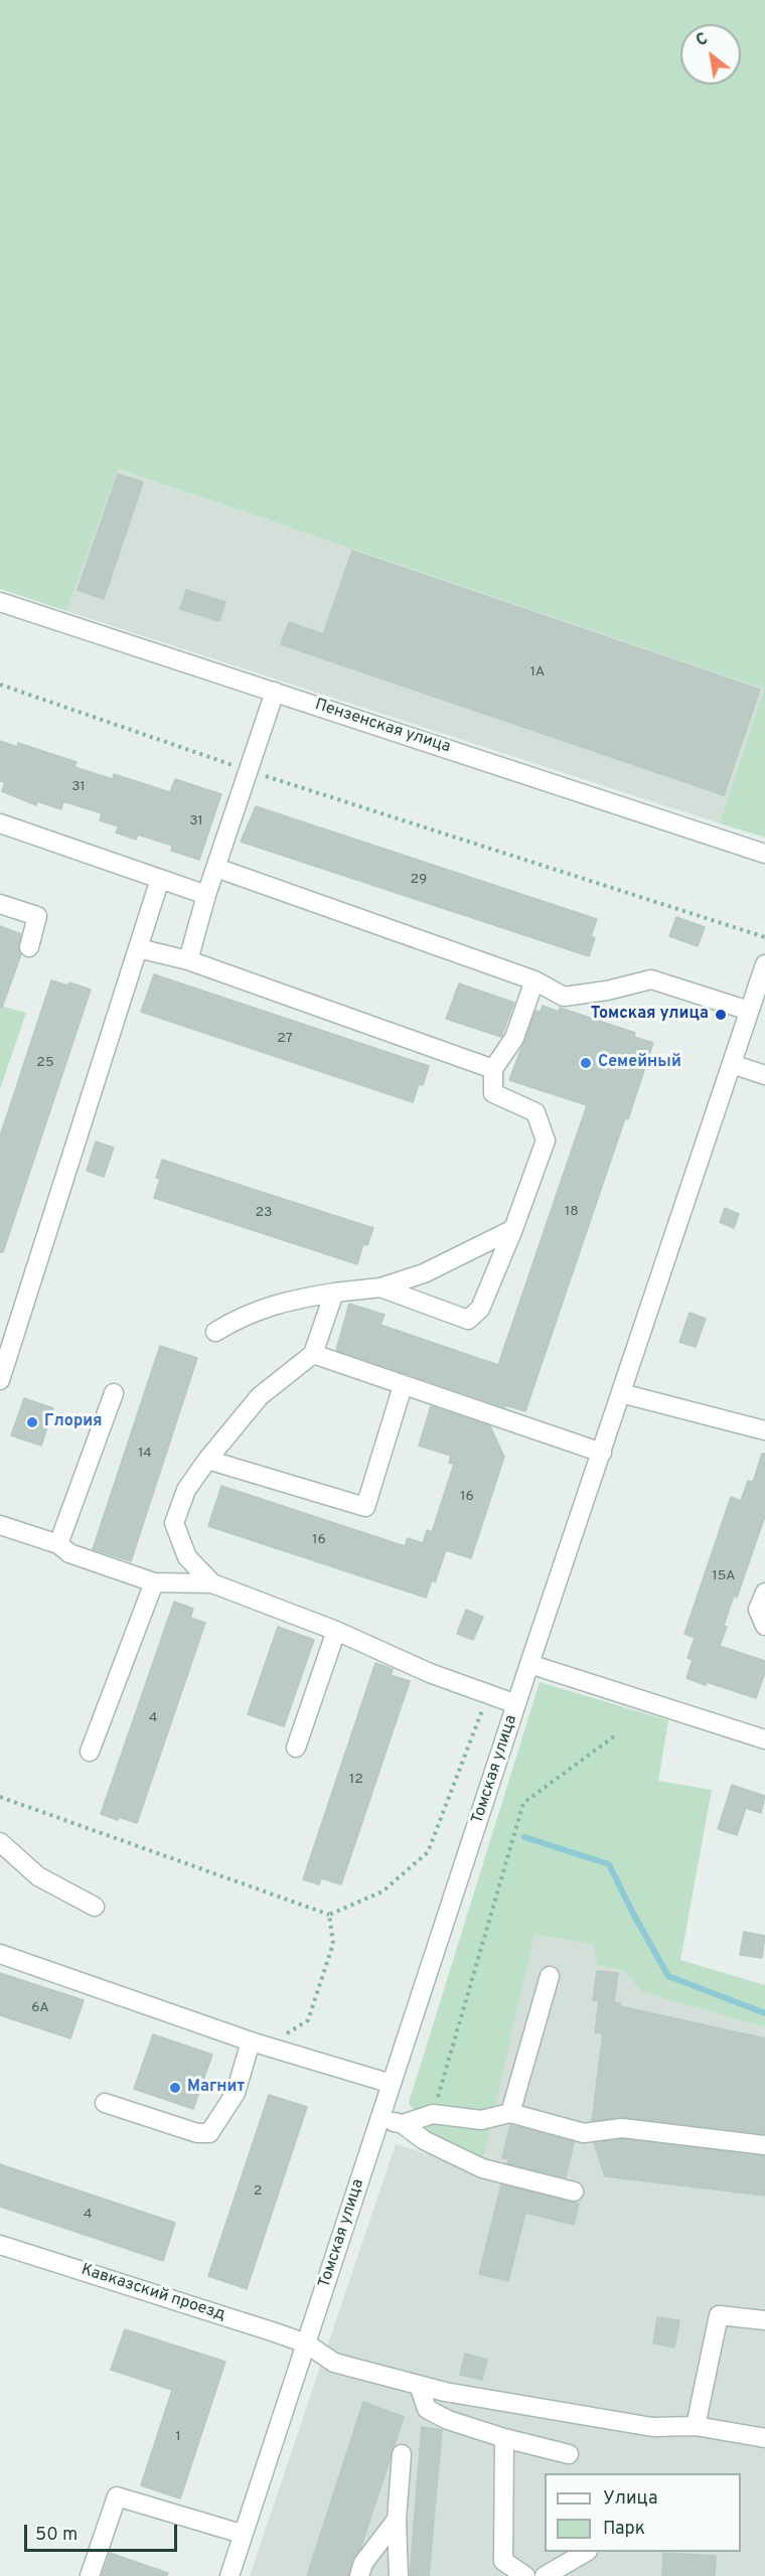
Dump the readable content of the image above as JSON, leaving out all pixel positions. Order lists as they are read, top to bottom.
{
  "streets": {
    "street": ["Пензенская улица", "Томская улица", "Кавказский проезд"]
  },
  "crossings": [
    ["Томская улица", "Кавказский проезд"]
  ],
  "places": [
    "Томская улица",
    "Семейный",
    "Глория",
    "Магнит"
  ],
  "house_numbers": [
    "1А",
    "31",
    "31",
    "29",
    "27",
    "25",
    "18",
    "23",
    "14",
    "16",
    "16",
    "15А",
    "4",
    "12",
    "6А",
    "2",
    "4",
    "1"
  ],
  "legend": ["Улица", "Парк"],
  "scale_bar": "50 m",
  "north": "top left"
}
